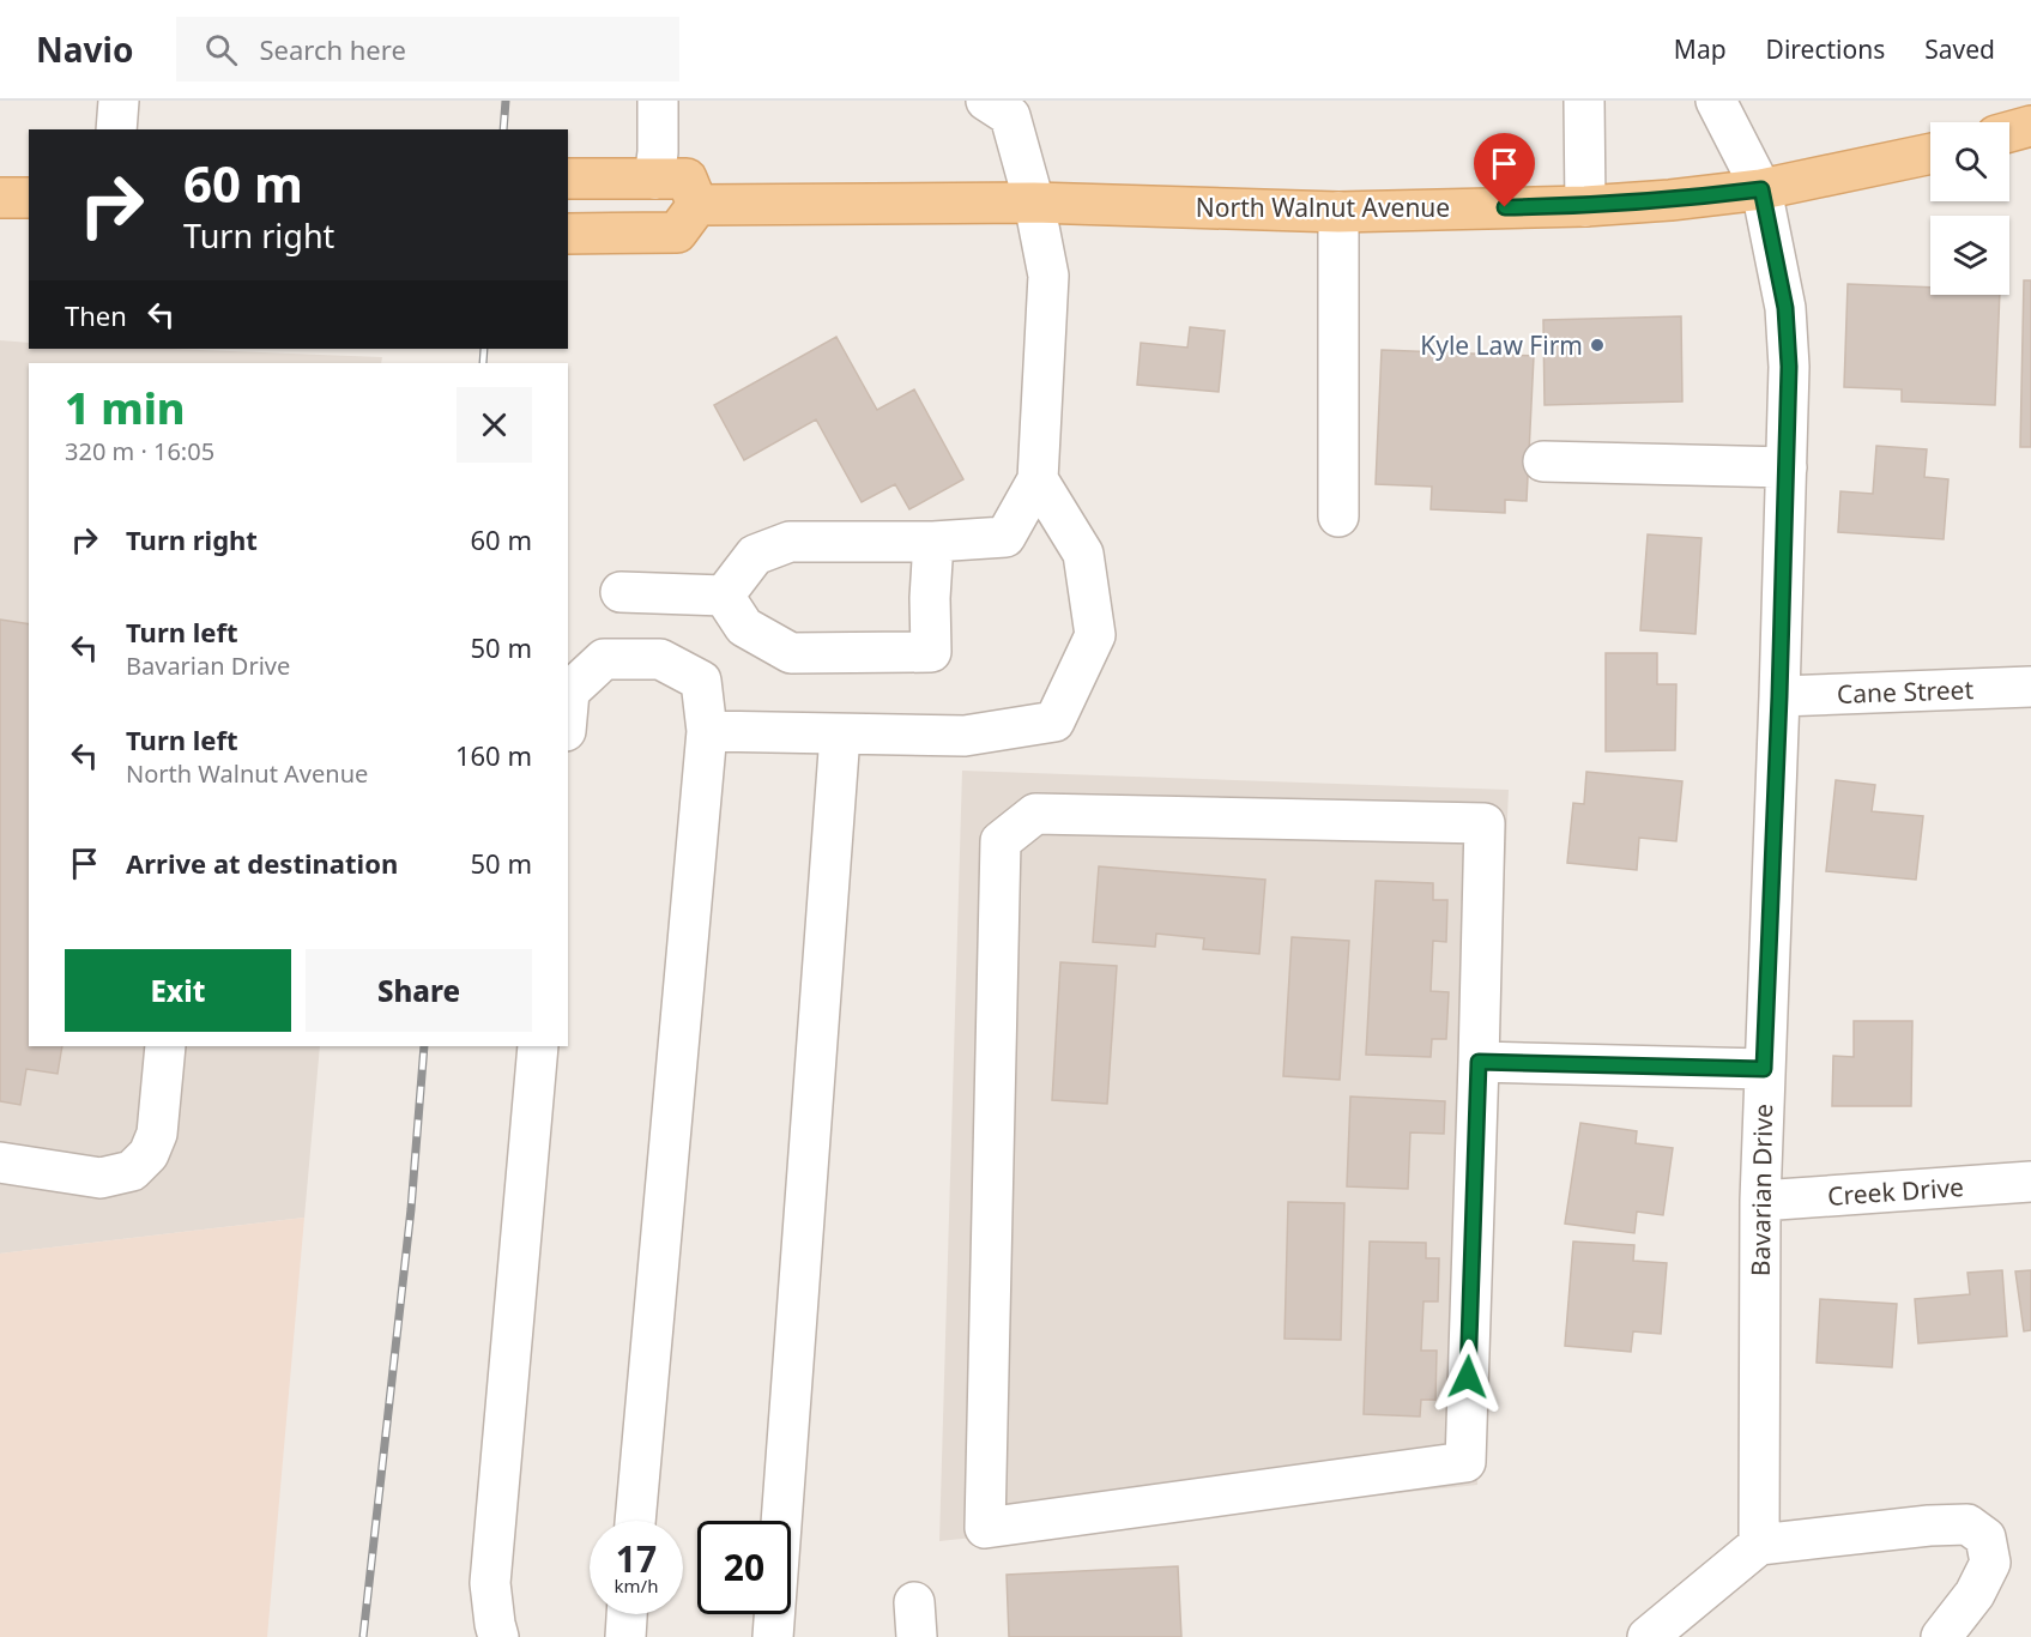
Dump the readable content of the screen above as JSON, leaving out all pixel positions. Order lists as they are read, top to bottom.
{
  "streets": {
    "main road": ["North Walnut Avenue"],
    "street": ["Cane Street", "Bavarian Drive", "Creek Drive"]
  },
  "crossings": [
    ["North Walnut Avenue", "Bavarian Drive"],
    ["Cane Street", "Bavarian Drive"],
    ["Bavarian Drive", "Creek Drive"]
  ],
  "places": ["Kyle Law Firm"],
  "page": {
    "header": "Navio",
    "search": "Search here",
    "nav": ["Map", "Directions", "Saved"],
    "turn": ["60 m", "Turn right"],
    "then": "Then",
    "heading": ["1 min", "320 m · 16:05"],
    "list": [
      {
        "name": "Turn right",
        "value": "60 m"
      },
      {
        "name": "Turn left",
        "note": "Bavarian Drive",
        "value": "50 m"
      },
      {
        "name": "Turn left",
        "note": "North Walnut Avenue",
        "value": "160 m"
      },
      {
        "name": "Arrive at destination",
        "value": "50 m"
      }
    ],
    "buttons": ["Exit", "Share"],
    "speed": "17 km/h",
    "limit": "20"
  }
}
